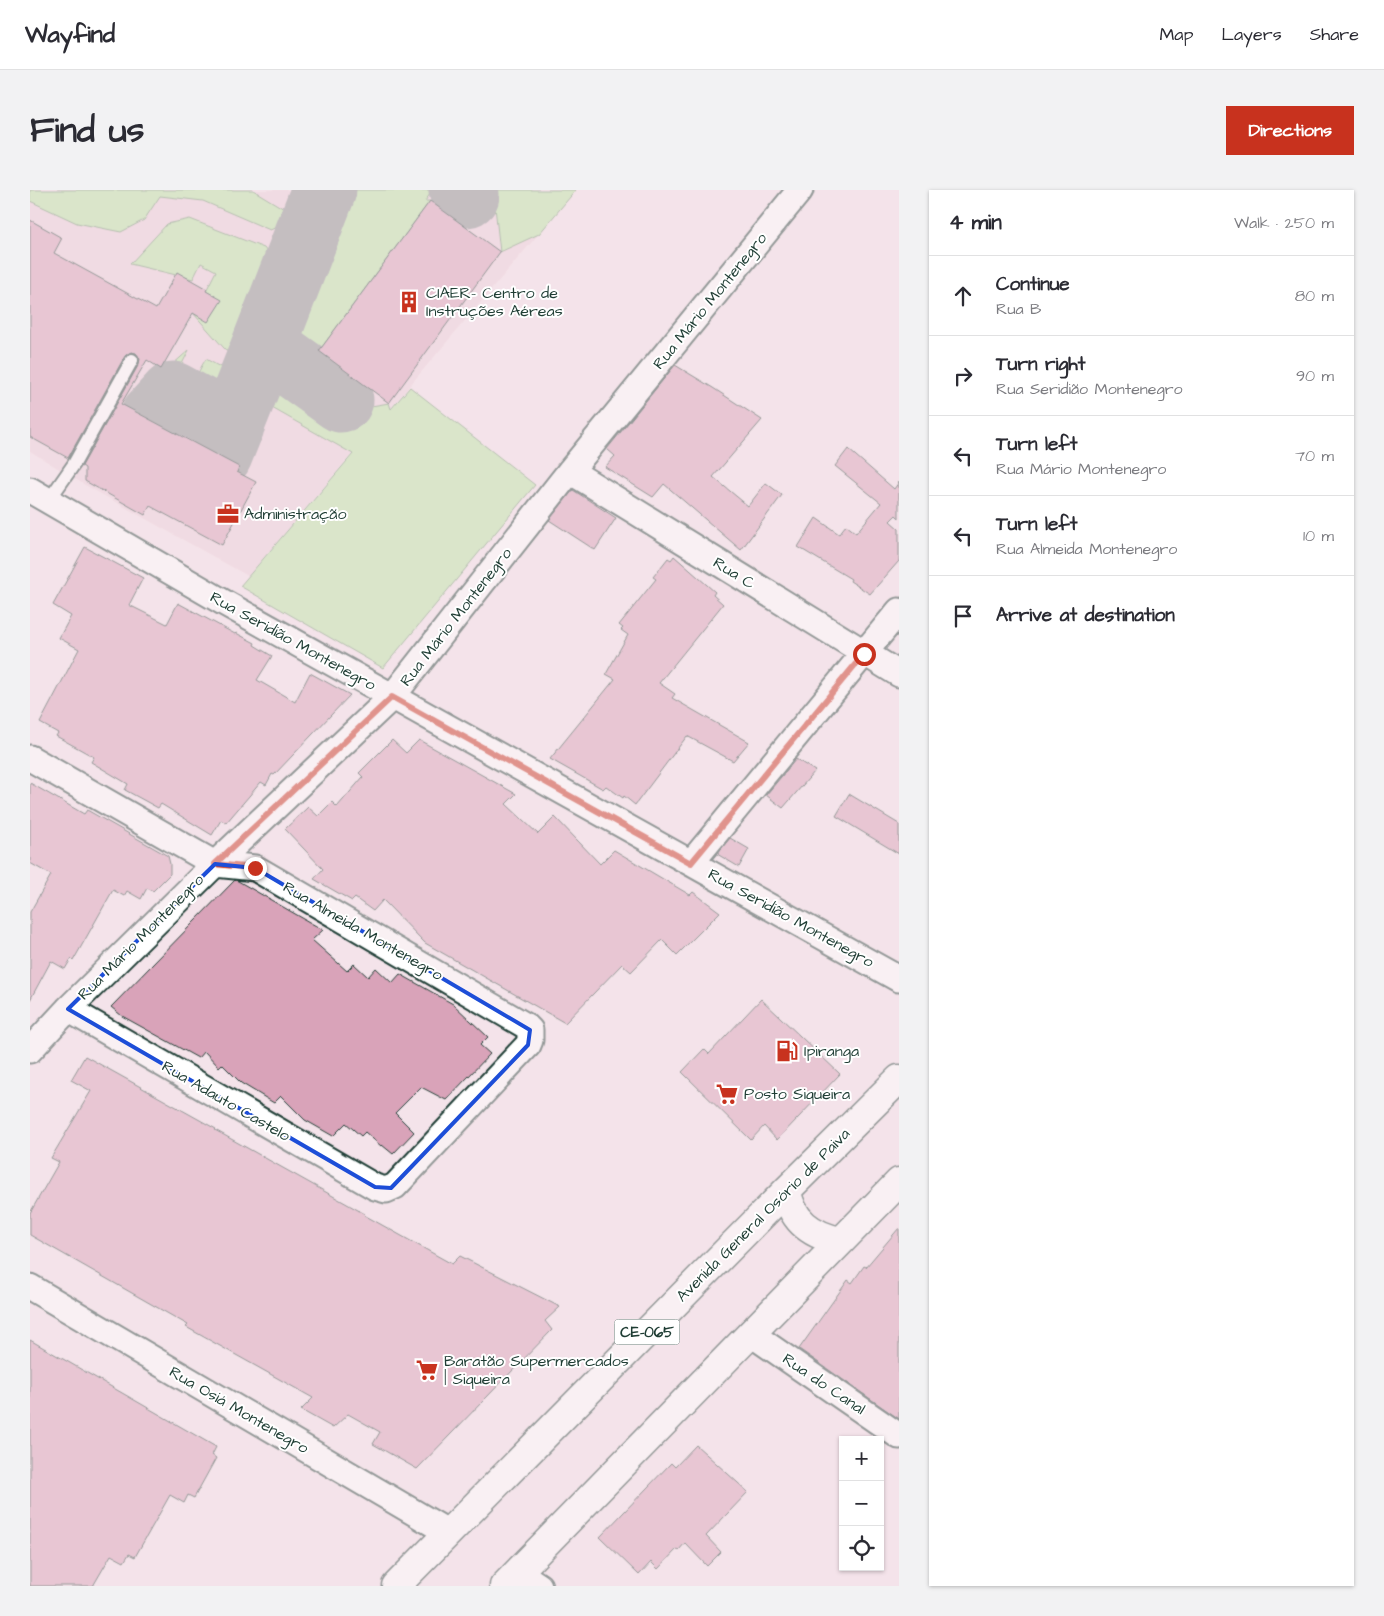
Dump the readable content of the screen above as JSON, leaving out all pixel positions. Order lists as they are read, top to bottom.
{
  "streets": {
    "main road": ["Avenida General Osório de Paiva", "CE-065"],
    "street": [
      "Rua Mário Montenegro",
      "Rua C",
      "Rua Seridião Montenegro",
      "Rua Almeida Montenegro",
      "Rua Adauto Castelo",
      "Rua do Canal",
      "Rua Osiá Montenegro"
    ]
  },
  "crossings": [
    ["Rua Mário Montenegro", "Rua C"],
    ["Rua Mário Montenegro", "Rua Seridião Montenegro"],
    ["Rua Mário Montenegro", "Rua Almeida Montenegro"],
    ["Rua Mário Montenegro", "Rua Adauto Castelo"],
    ["Rua Almeida Montenegro", "Rua Adauto Castelo"],
    ["Avenida General Osório de Paiva", "Rua Osiá Montenegro"]
  ],
  "places": {
    "building": ["CIAER- Centro de Instruções Aéreas"],
    "office": ["Administração"],
    "fuel station": ["Ipiranga"],
    "supermarket": ["Posto Siqueira", "Baratão Supermercados | Siqueira"]
  },
  "page": {
    "header": "Wayfind",
    "nav": ["Map", "Layers", "Share"],
    "title": "Find us",
    "buttons": "Directions",
    "heading": ["4 min", "Walk · 250 m"],
    "list": [
      ["Continue", "Rua B", "80 m"],
      ["Turn right", "Rua Seridião Montenegro", "90 m"],
      ["Turn left", "Rua Mário Montenegro", "70 m"],
      ["Turn left", "Rua Almeida Montenegro", "10 m"],
      "Arrive at destination"
    ],
    "map_buttons": ["+", "−"]
  }
}
